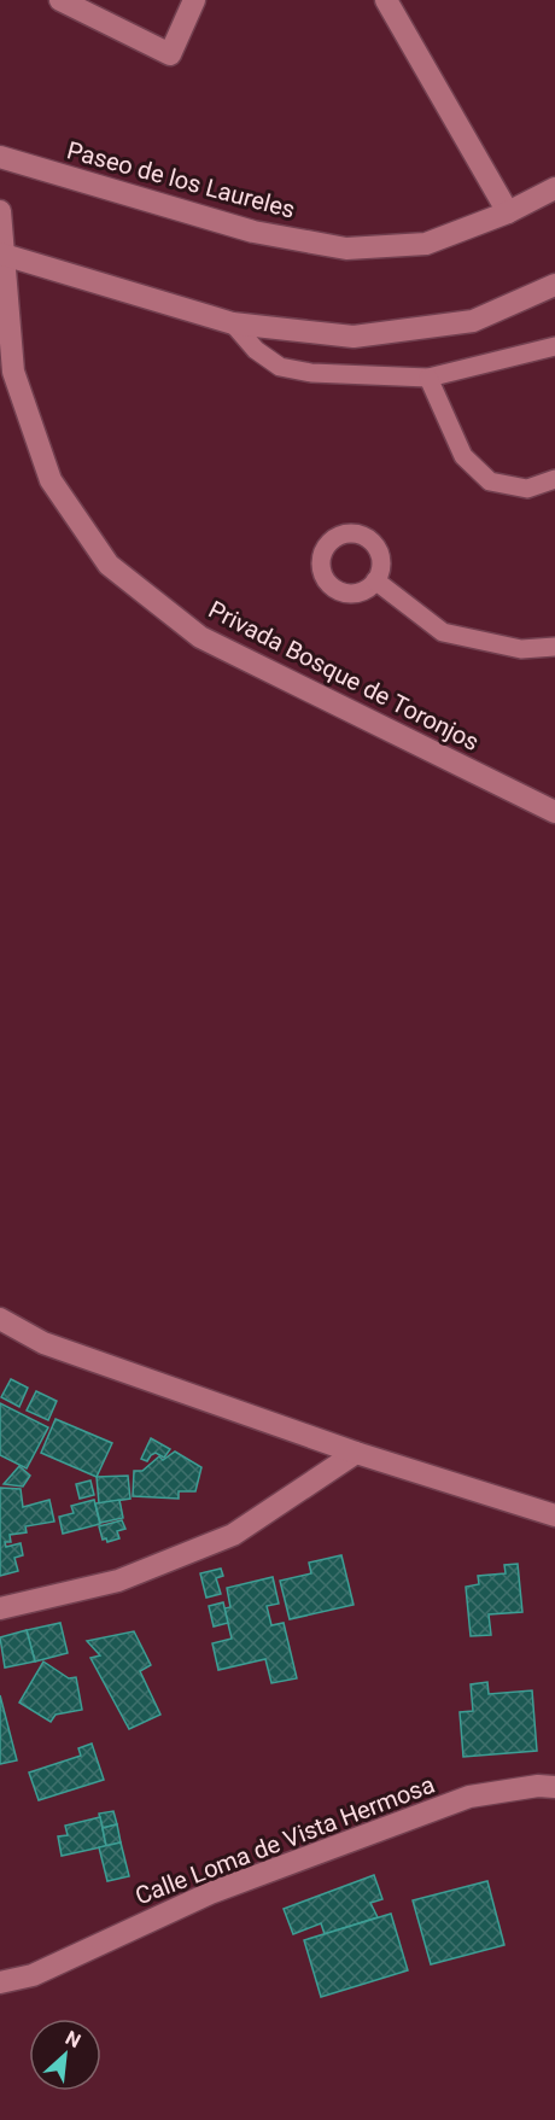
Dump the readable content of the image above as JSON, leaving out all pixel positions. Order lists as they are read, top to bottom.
{
  "streets": {
    "street": ["Paseo de los Laureles", "Privada Bosque de Toronjos", "Calle Loma de Vista Hermosa"]
  },
  "north": "top right"
}
